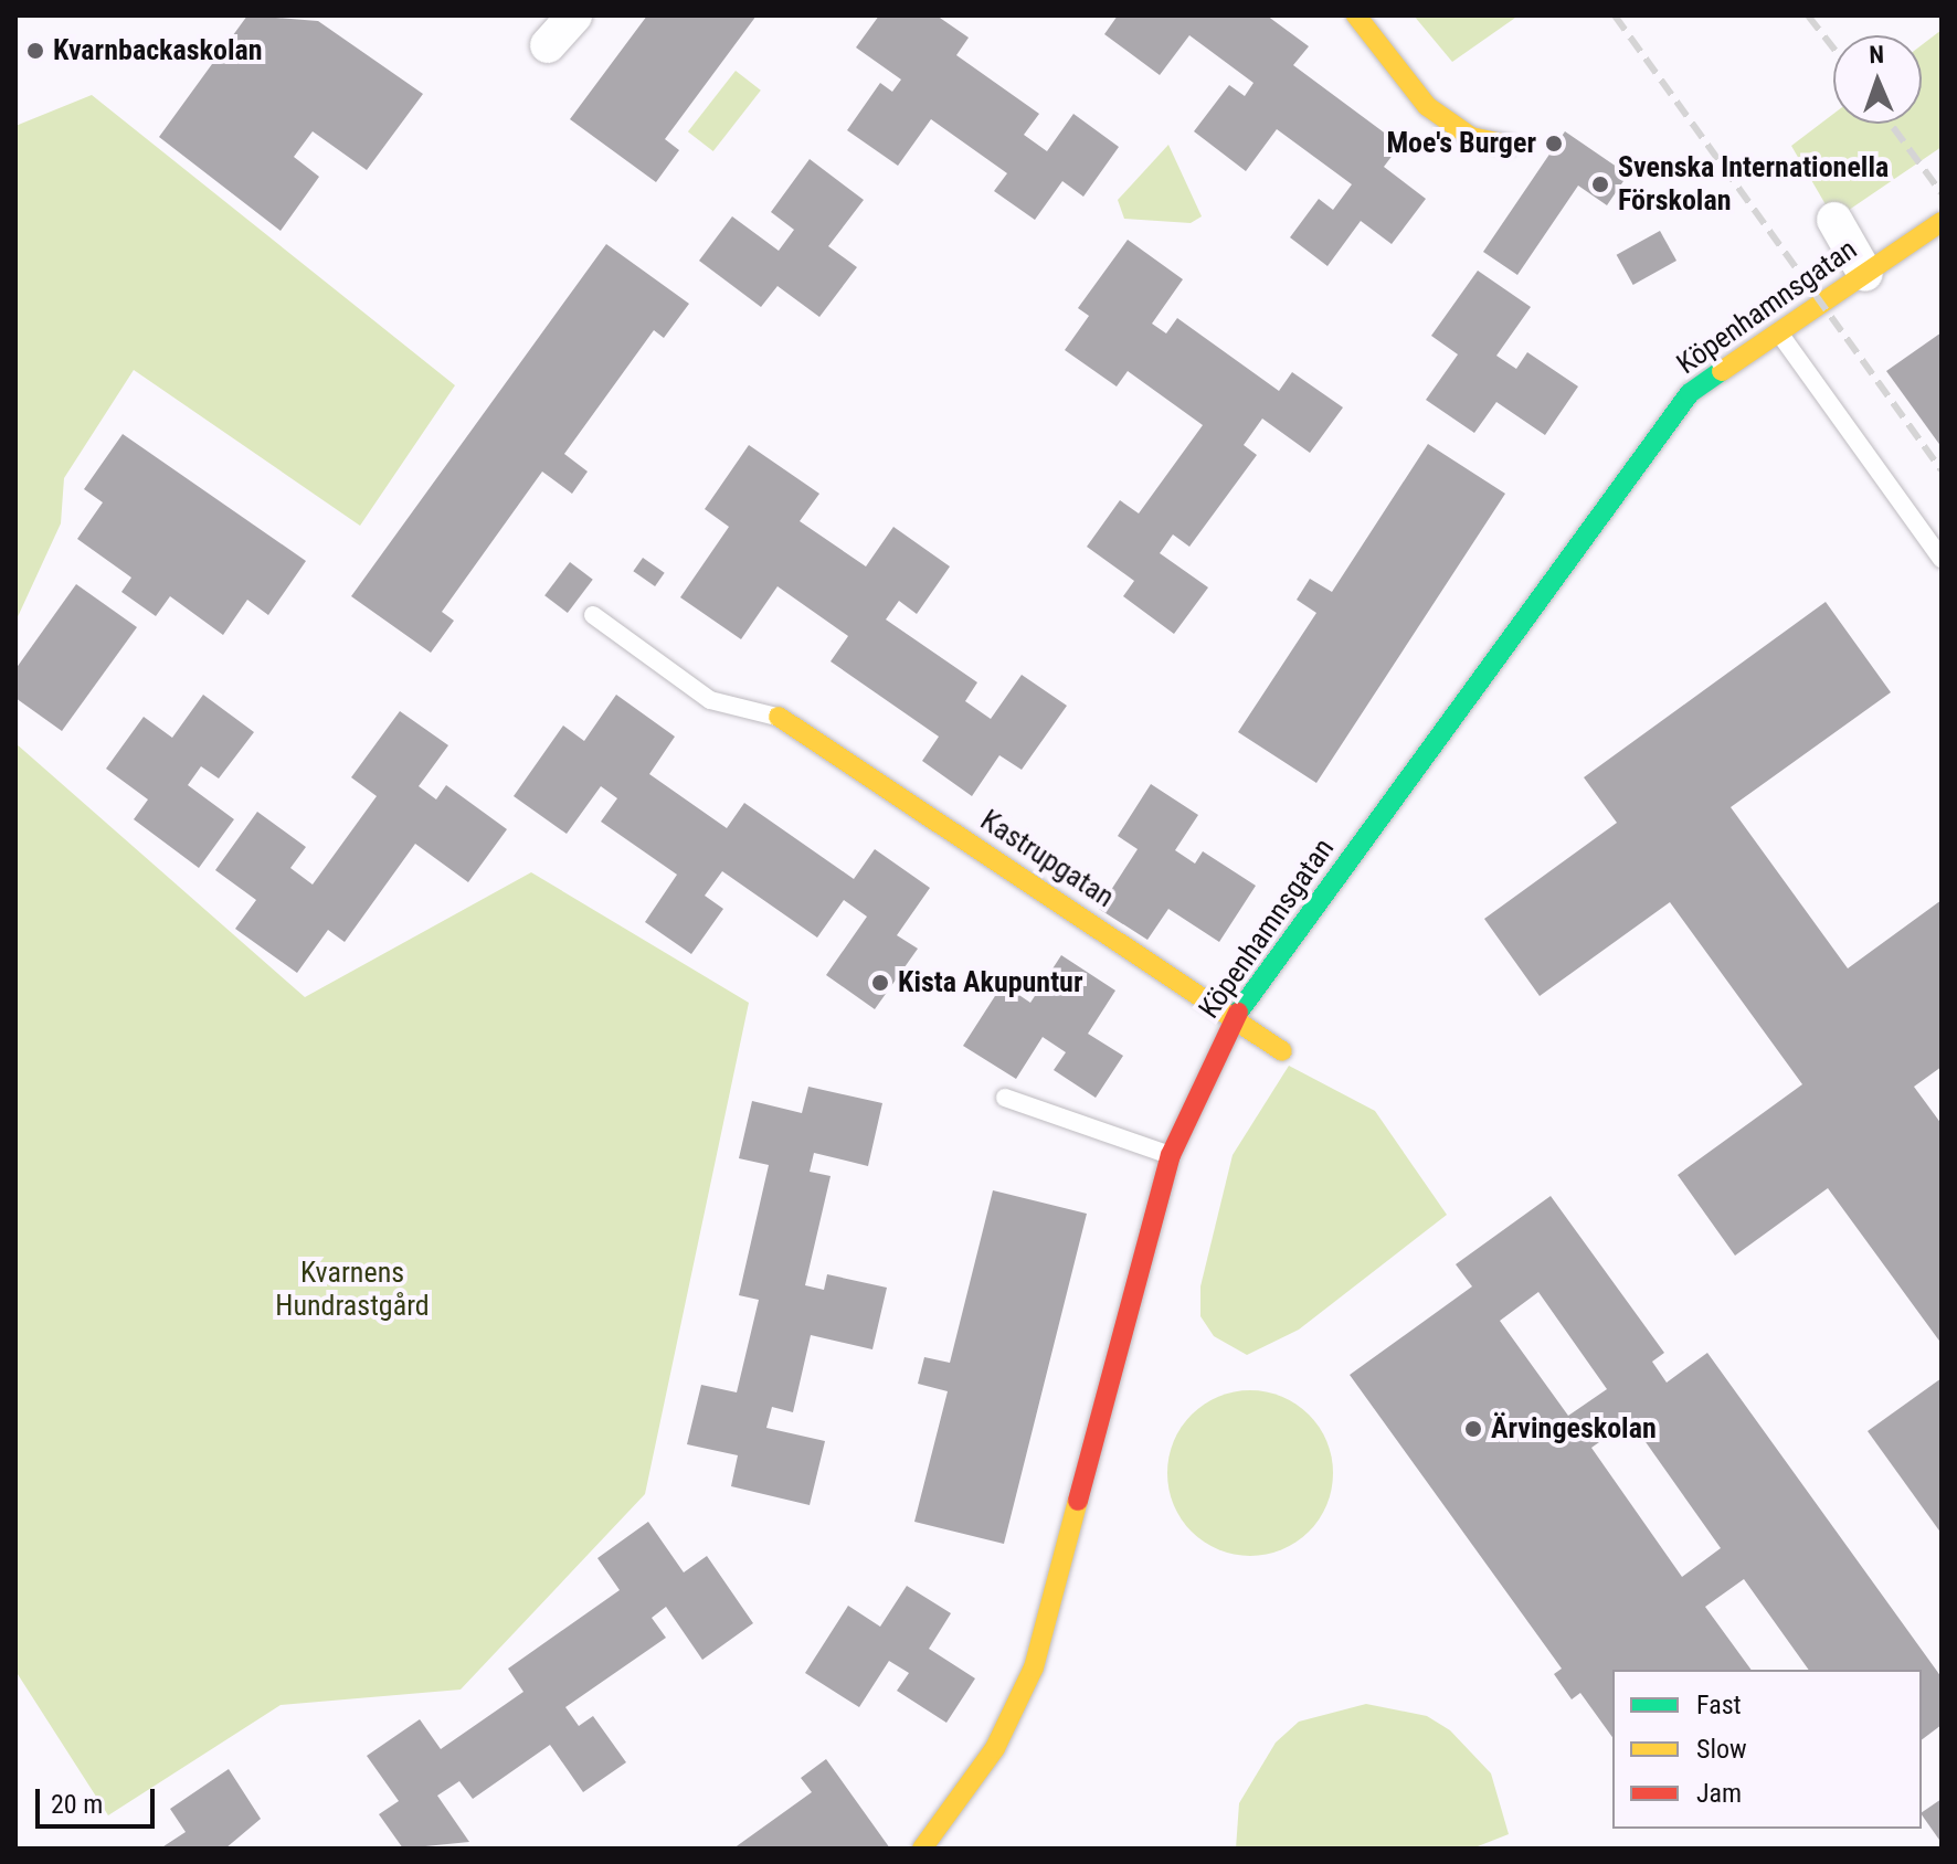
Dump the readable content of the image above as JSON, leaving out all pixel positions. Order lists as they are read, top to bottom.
{
  "streets": {
    "street": ["Köpenhamnsgatan", "Kastrupgatan"]
  },
  "crossings": [
    ["Köpenhamnsgatan", "Kastrupgatan"]
  ],
  "parks": ["Kvarnens Hundrastgård"],
  "places": [
    "Kvarnbackaskolan",
    "Moe's Burger",
    "Svenska Internationella Förskolan",
    "Kista Akupuntur",
    "Ärvingeskolan"
  ],
  "legend": ["Fast", "Slow", "Jam"],
  "scale_bar": "20 m",
  "north": "top"
}
